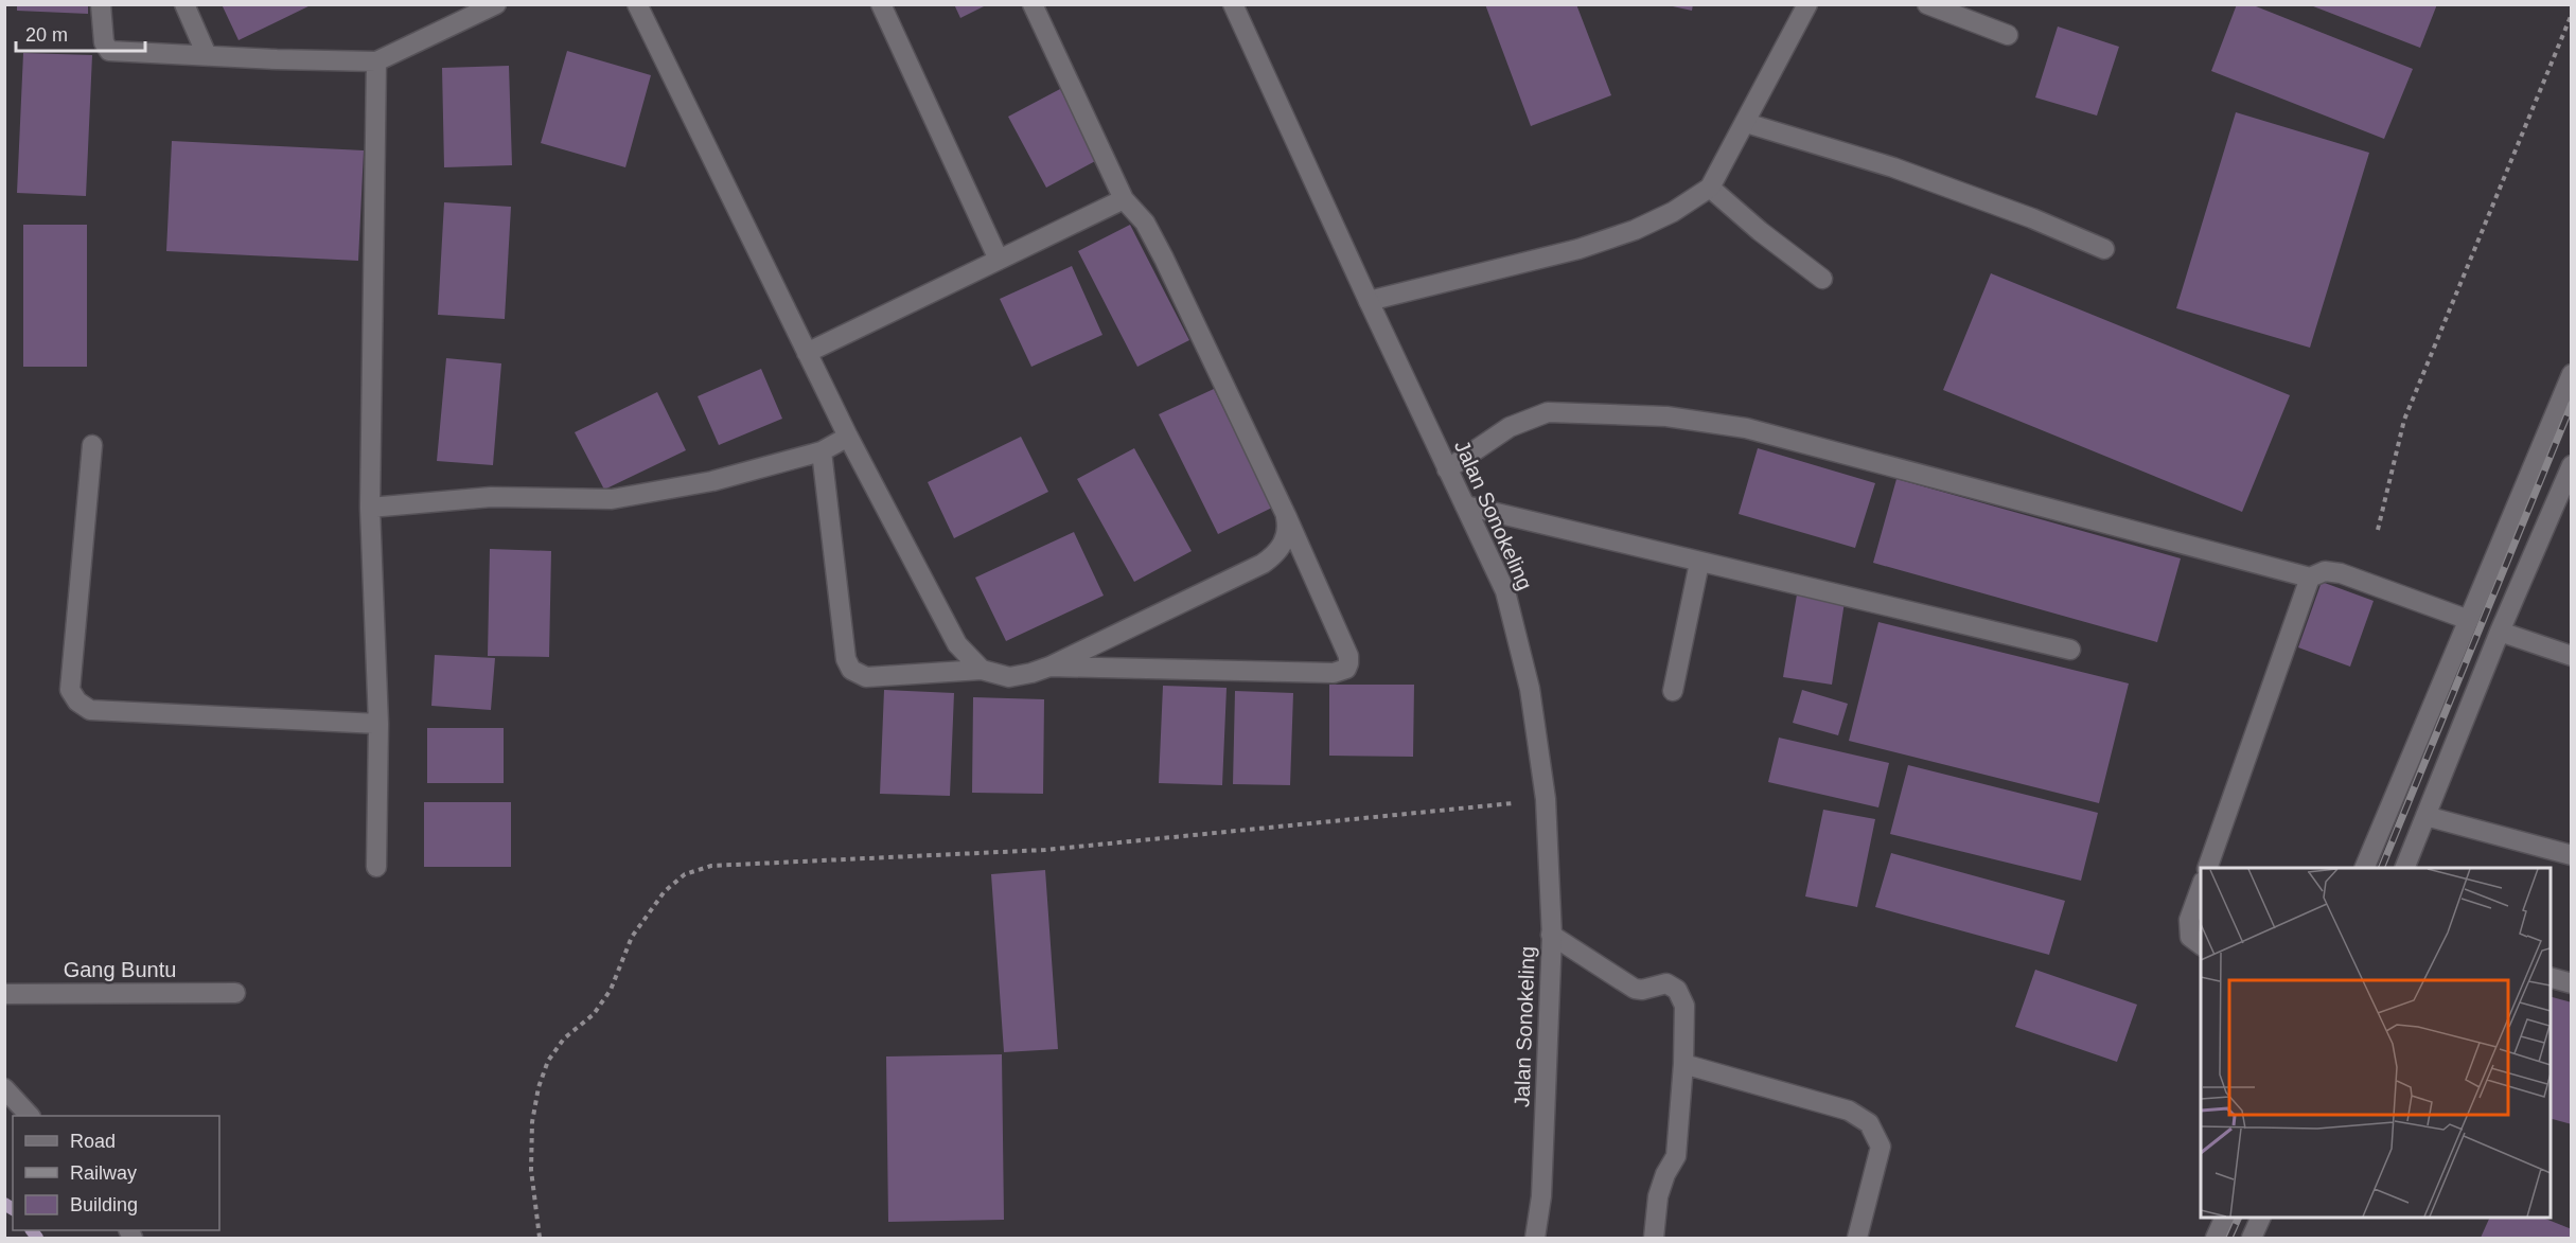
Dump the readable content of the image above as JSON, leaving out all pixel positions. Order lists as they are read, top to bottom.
{
  "streets": {
    "street": ["Jalan Sonokeling", "Gang Buntu"]
  },
  "legend": ["Road", "Railway", "Building"],
  "scale_bar": "20 m"
}
